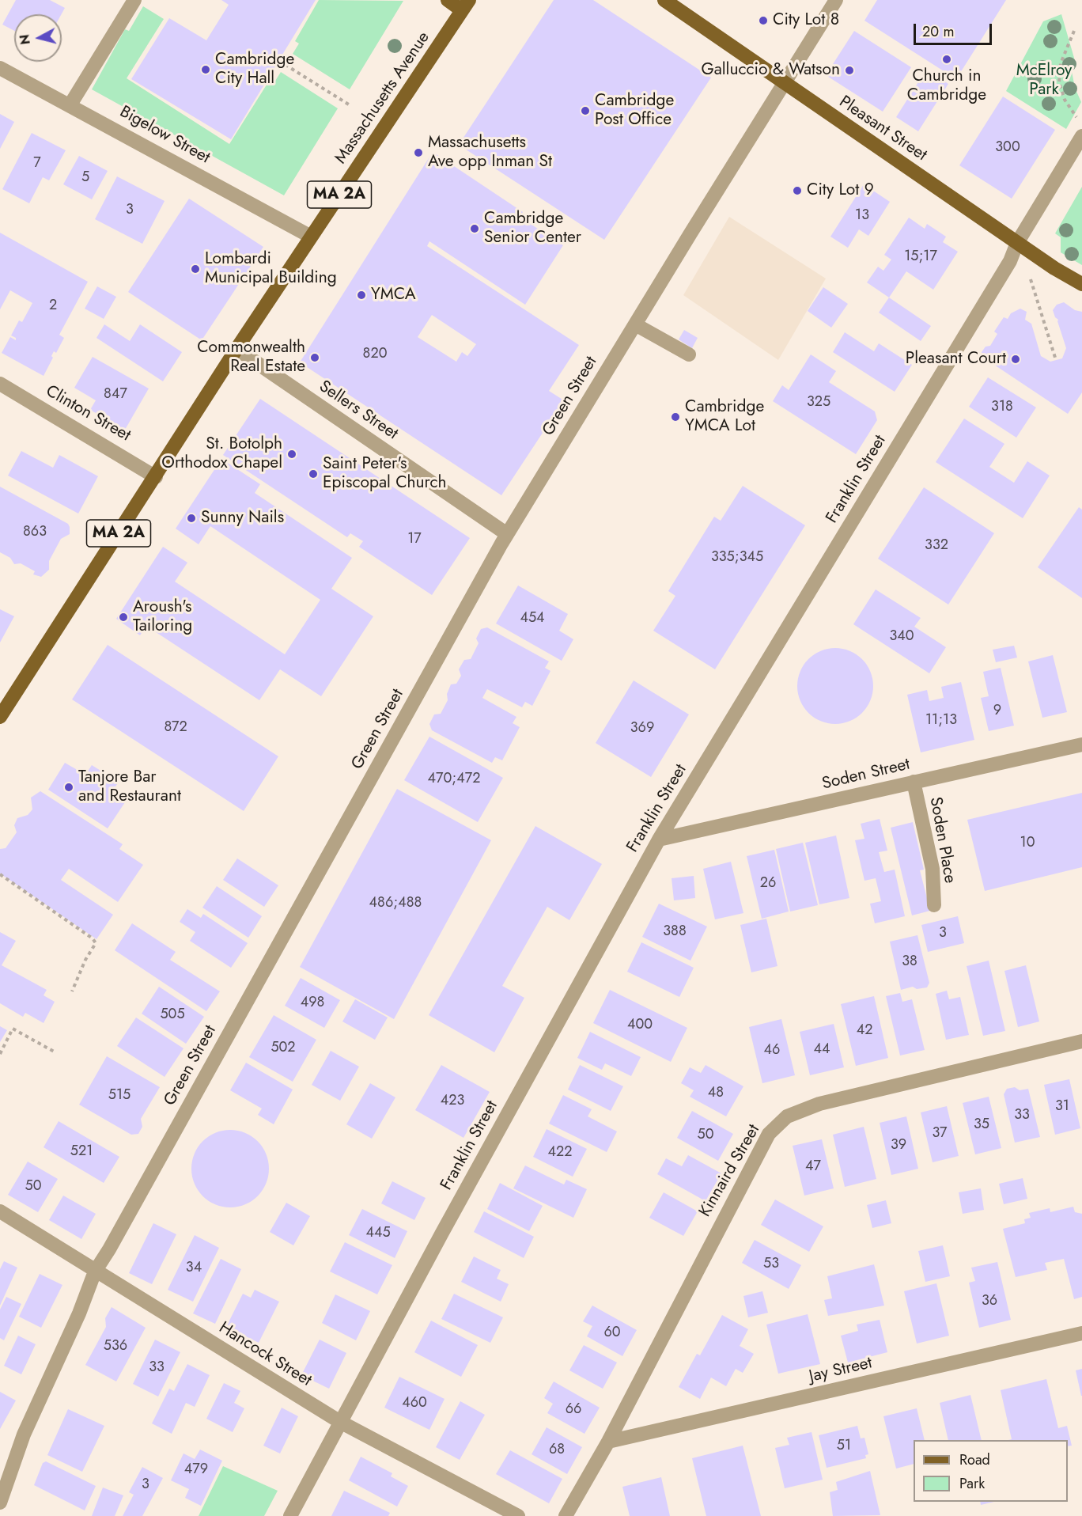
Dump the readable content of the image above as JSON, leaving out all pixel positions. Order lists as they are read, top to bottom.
{
  "streets": {
    "main road": ["Massachusetts Avenue", "Pleasant Street", "MA 2A"],
    "street": [
      "Bigelow Street",
      "Green Street",
      "Sellers Street",
      "Clinton Street",
      "Franklin Street",
      "Soden Street",
      "Soden Place",
      "Kinnaird Street",
      "Hancock Street",
      "Jay Street"
    ]
  },
  "crossings": [
    ["Massachusetts Avenue", "Bigelow Street"],
    ["Massachusetts Avenue", "Sellers Street"],
    ["Massachusetts Avenue", "Clinton Street"],
    ["Pleasant Street", "Green Street"],
    ["Pleasant Street", "Franklin Street"],
    ["Green Street", "Sellers Street"],
    ["Green Street", "Hancock Street"],
    ["Franklin Street", "Soden Street"],
    ["Franklin Street", "Hancock Street"],
    ["Soden Street", "Soden Place"],
    ["Kinnaird Street", "Jay Street"]
  ],
  "parks": ["McElroy Park"],
  "places": [
    "City Lot 8",
    "Church in Cambridge",
    "Cambridge City Hall",
    "Galluccio & Watson",
    "Cambridge Post Office",
    "Massachusetts Ave opp Inman St",
    "City Lot 9",
    "Cambridge Senior Center",
    "Lombardi Municipal Building",
    "YMCA",
    "Commonwealth Real Estate",
    "Pleasant Court",
    "Cambridge YMCA Lot",
    "St. Botolph Orthodox Chapel",
    "Saint Peter's Episcopal Church",
    "Sunny Nails",
    "Aroush's Tailoring",
    "Tanjore Bar and Restaurant"
  ],
  "house_numbers": [
    "300",
    "7",
    "5",
    "3",
    "13",
    "15;17",
    "2",
    "820",
    "847",
    "325",
    "318",
    "863",
    "17",
    "332",
    "335;345",
    "454",
    "340",
    "9",
    "11;13",
    "872",
    "369",
    "470;472",
    "10",
    "26",
    "486;488",
    "388",
    "3",
    "38",
    "498",
    "505",
    "400",
    "42",
    "502",
    "44",
    "46",
    "48",
    "515",
    "423",
    "31",
    "33",
    "35",
    "37",
    "50",
    "39",
    "521",
    "422",
    "47",
    "50",
    "445",
    "53",
    "34",
    "36",
    "60",
    "536",
    "33",
    "460",
    "66",
    "51",
    "68",
    "479",
    "3"
  ],
  "legend": ["Road", "Park"],
  "scale_bar": "20 m",
  "north": "left"
}
